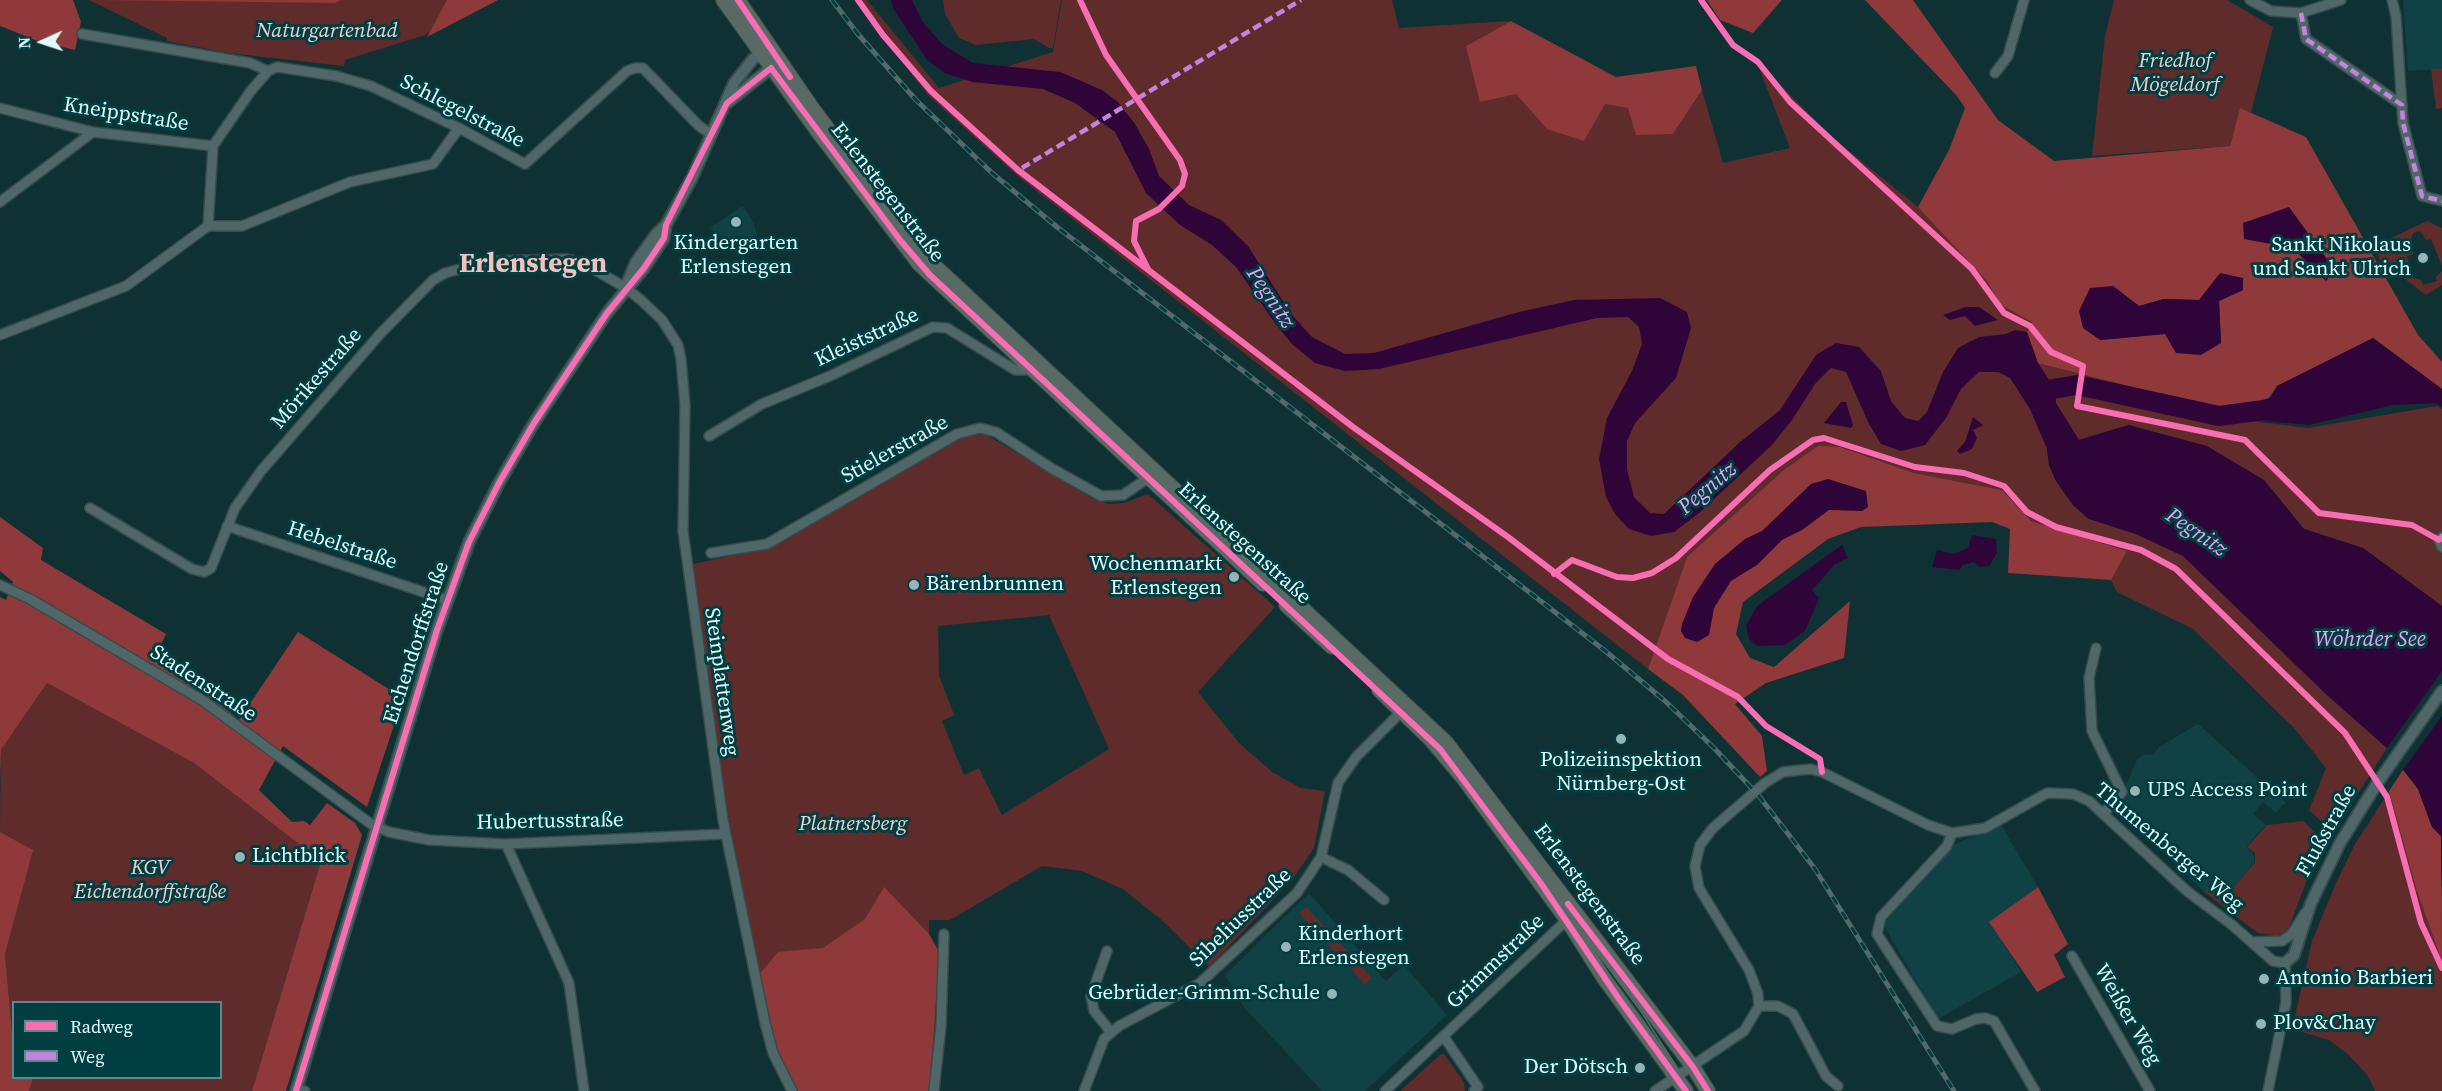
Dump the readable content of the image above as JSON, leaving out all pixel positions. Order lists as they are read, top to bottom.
{
  "streets": {
    "main road": ["Erlenstegenstraße"],
    "street": [
      "Schlegelstraße",
      "Kneippstraße",
      "Kleiststraße",
      "Mörikestraße",
      "Stielerstraße",
      "Hebelstraße",
      "Eichendorffstraße",
      "Steinplattenweg",
      "Stadenstraße",
      "Hubertusstraße",
      "Flußstraße",
      "Thumenberger Weg",
      "Sibeliusstraße",
      "Grimmstraße",
      "Weißer Weg"
    ]
  },
  "crossings": [
    ["Schlegelstraße", "Eichendorffstraße"],
    ["Erlenstegenstraße", "Kleiststraße"],
    ["Erlenstegenstraße", "Stielerstraße"],
    ["Erlenstegenstraße", "Eichendorffstraße"],
    ["Erlenstegenstraße", "Sibeliusstraße"],
    ["Erlenstegenstraße", "Grimmstraße"],
    ["Mörikestraße", "Hebelstraße"],
    ["Mörikestraße", "Eichendorffstraße"],
    ["Mörikestraße", "Steinplattenweg"],
    ["Hebelstraße", "Eichendorffstraße"],
    ["Eichendorffstraße", "Steinplattenweg"],
    ["Eichendorffstraße", "Stadenstraße"],
    ["Eichendorffstraße", "Hubertusstraße"],
    ["Steinplattenweg", "Hubertusstraße"],
    ["Stadenstraße", "Hubertusstraße"],
    ["Flußstraße", "Thumenberger Weg"]
  ],
  "districts": ["Erlenstegen"],
  "water": ["Pegnitz", "Wöhrder See"],
  "parks": [
    "Naturgartenbad",
    "Friedhof Mögeldorf",
    "Platnersberg",
    "KGV Eichendorffstraße"
  ],
  "places": [
    "Kindergarten Erlenstegen",
    "Sankt Nikolaus und Sankt Ulrich",
    "Wochenmarkt Erlenstegen",
    "Bärenbrunnen",
    "Polizeiinspektion Nürnberg-Ost",
    "UPS Access Point",
    "Lichtblick",
    "Kinderhort Erlenstegen",
    "Antonio Barbieri",
    "Gebrüder-Grimm-Schule",
    "Plov&Chay",
    "Der Dötsch"
  ],
  "legend": ["Radweg", "Weg"],
  "north": "left"
}
